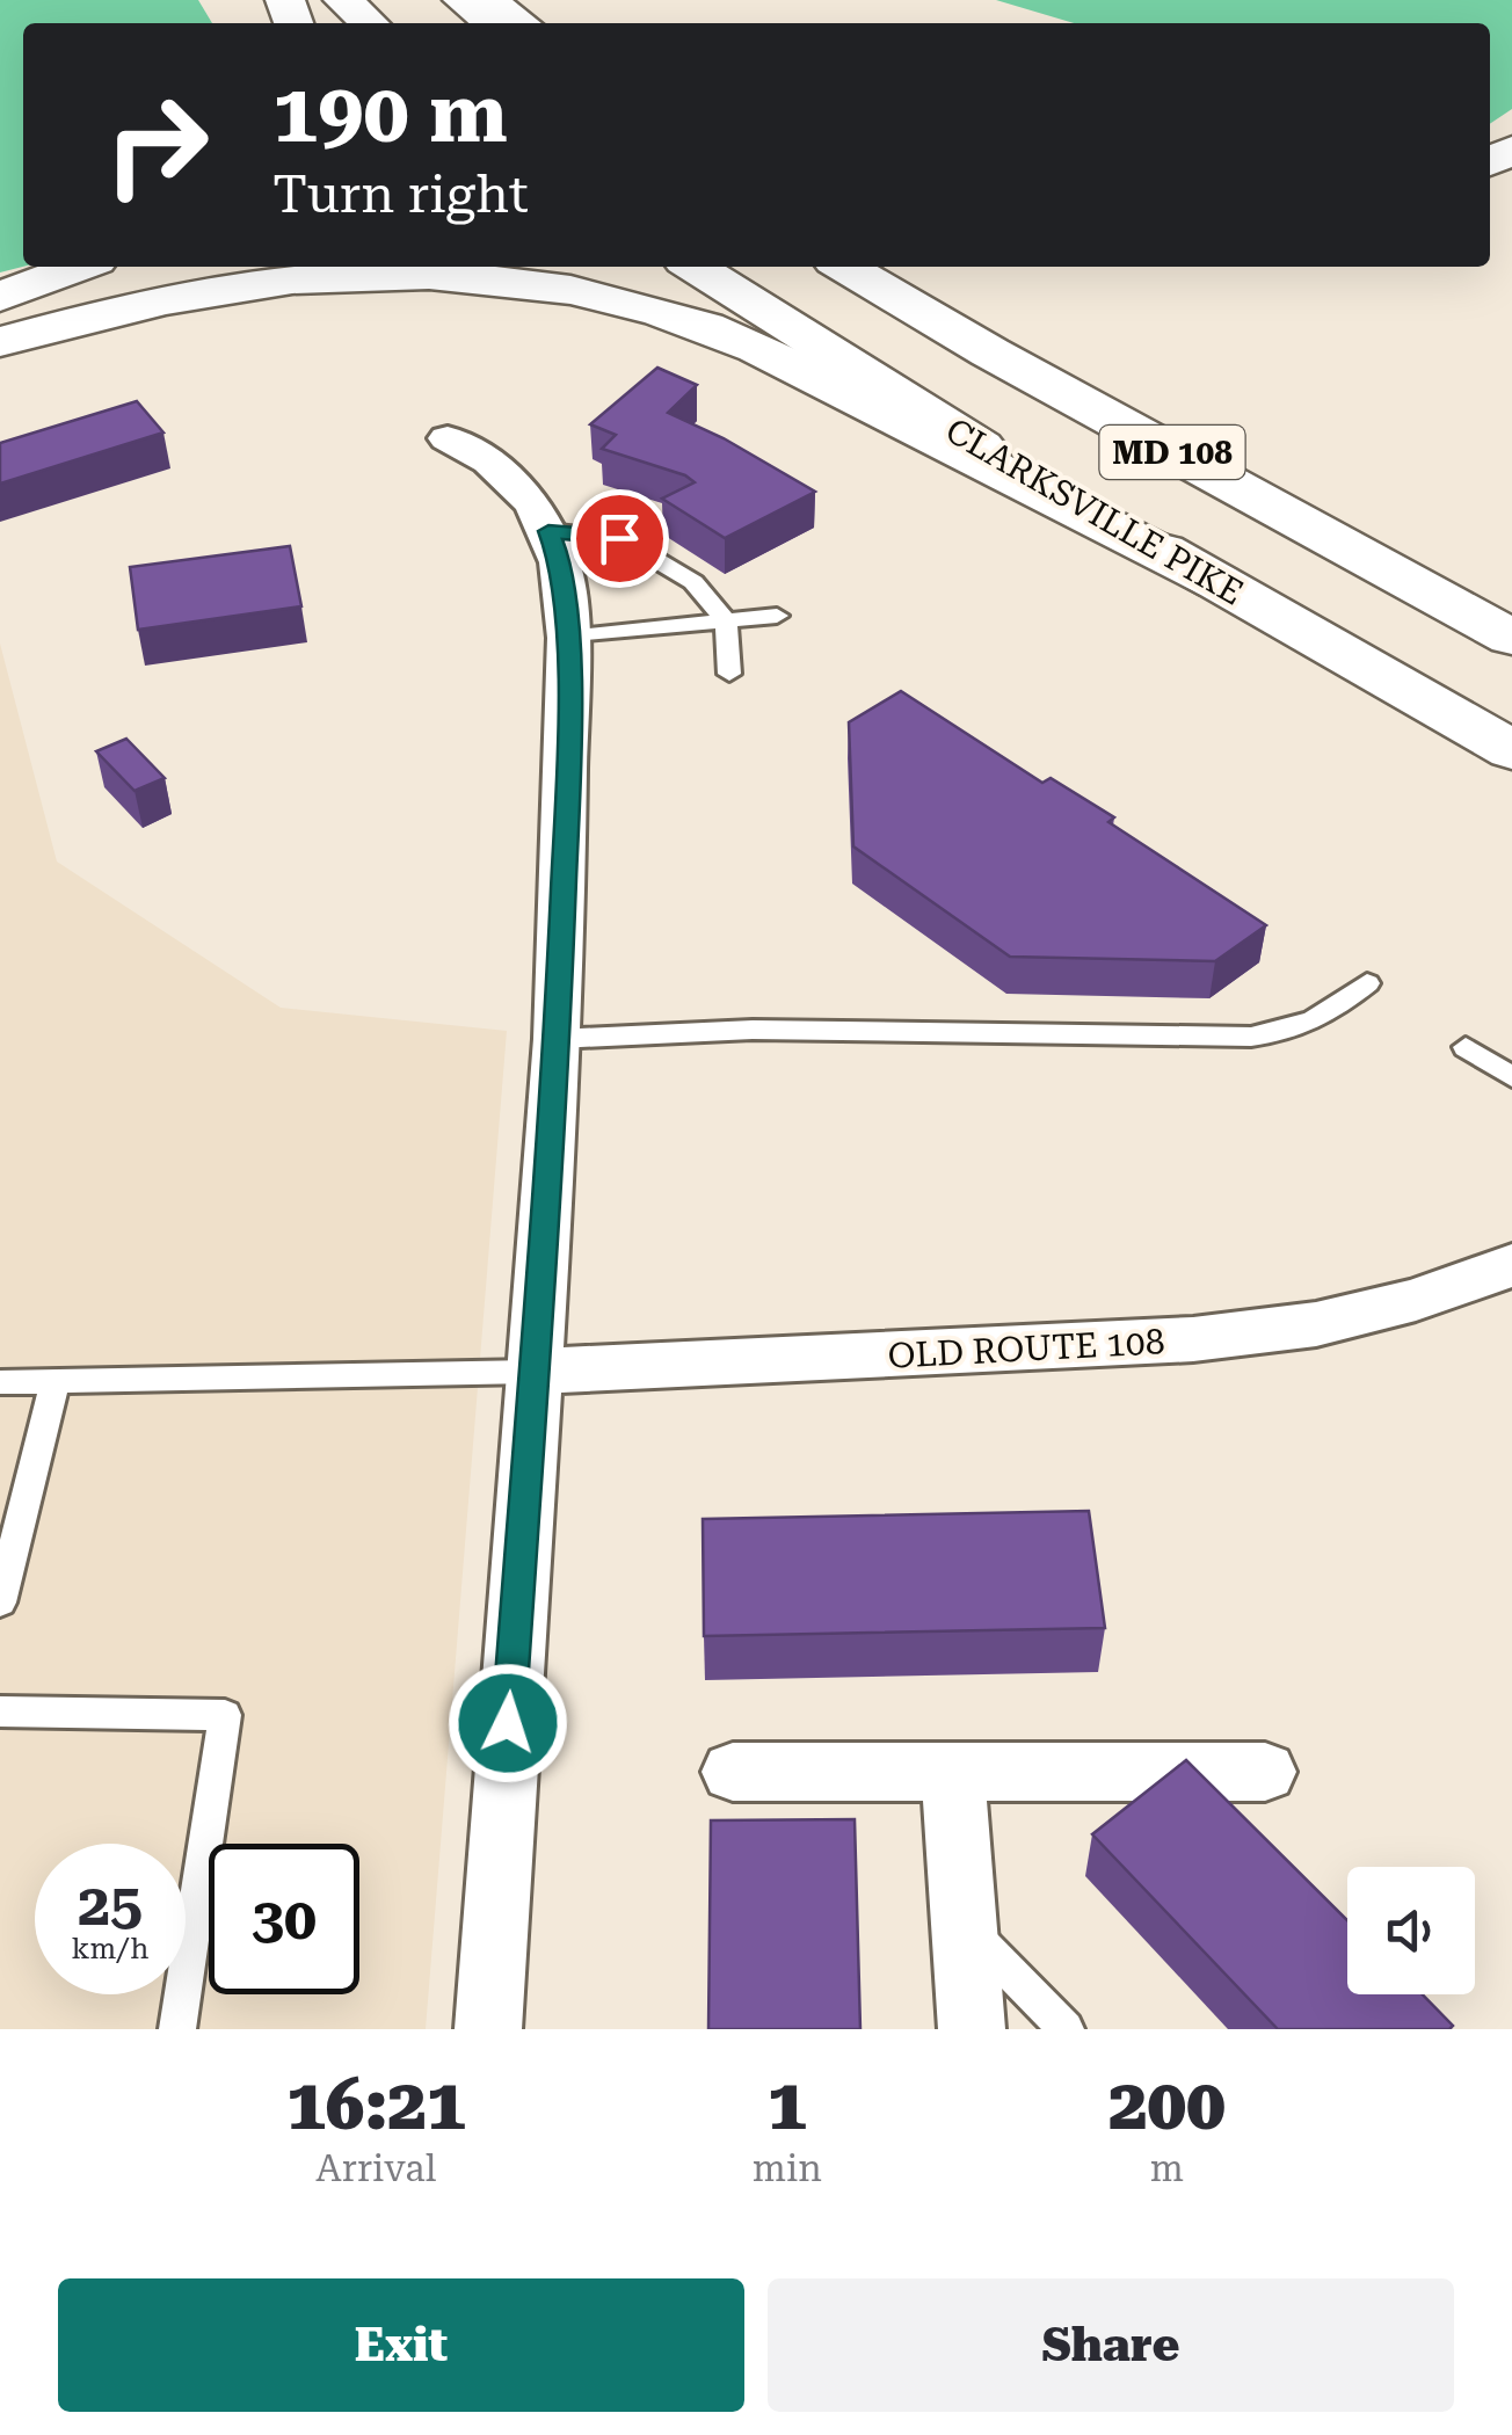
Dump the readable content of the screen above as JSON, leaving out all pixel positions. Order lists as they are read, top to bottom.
{
  "streets": {
    "main road": ["MD 108", "CLARKSVILLE PIKE"],
    "street": ["OLD ROUTE 108"]
  },
  "page": {
    "turn": ["190 m", "Turn right"],
    "speed": "25 km/h",
    "limit": "30",
    "eta": [
      "16:21",
      "Arrival",
      "1",
      "min",
      "200",
      "m"
    ],
    "buttons": ["Exit", "Share"]
  }
}
